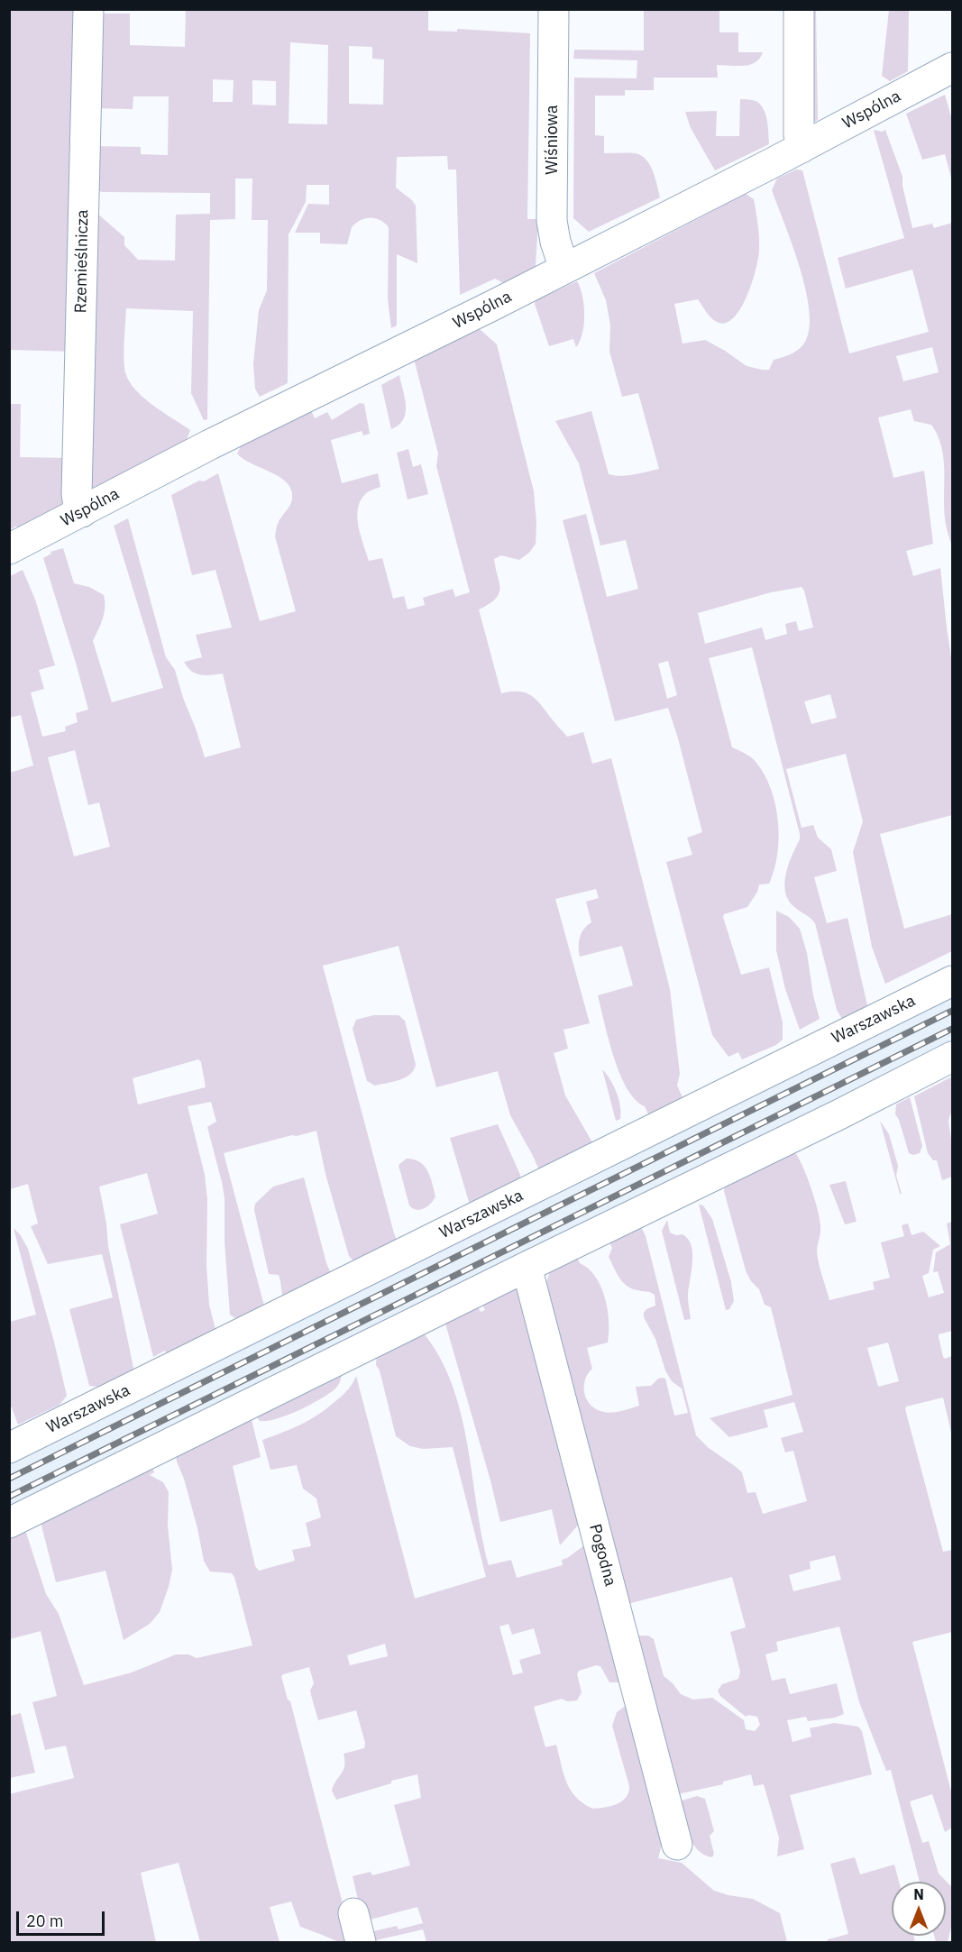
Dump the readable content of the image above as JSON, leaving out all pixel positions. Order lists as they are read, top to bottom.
{
  "streets": {
    "street": [
      "Wspólna",
      "Wiśniowa",
      "Rzemieślnicza",
      "Warszawska",
      "Pogodna"
    ]
  },
  "crossings": [
    ["Wspólna", "Wiśniowa"],
    ["Wspólna", "Rzemieślnicza"]
  ],
  "scale_bar": "20 m",
  "north": "top"
}
